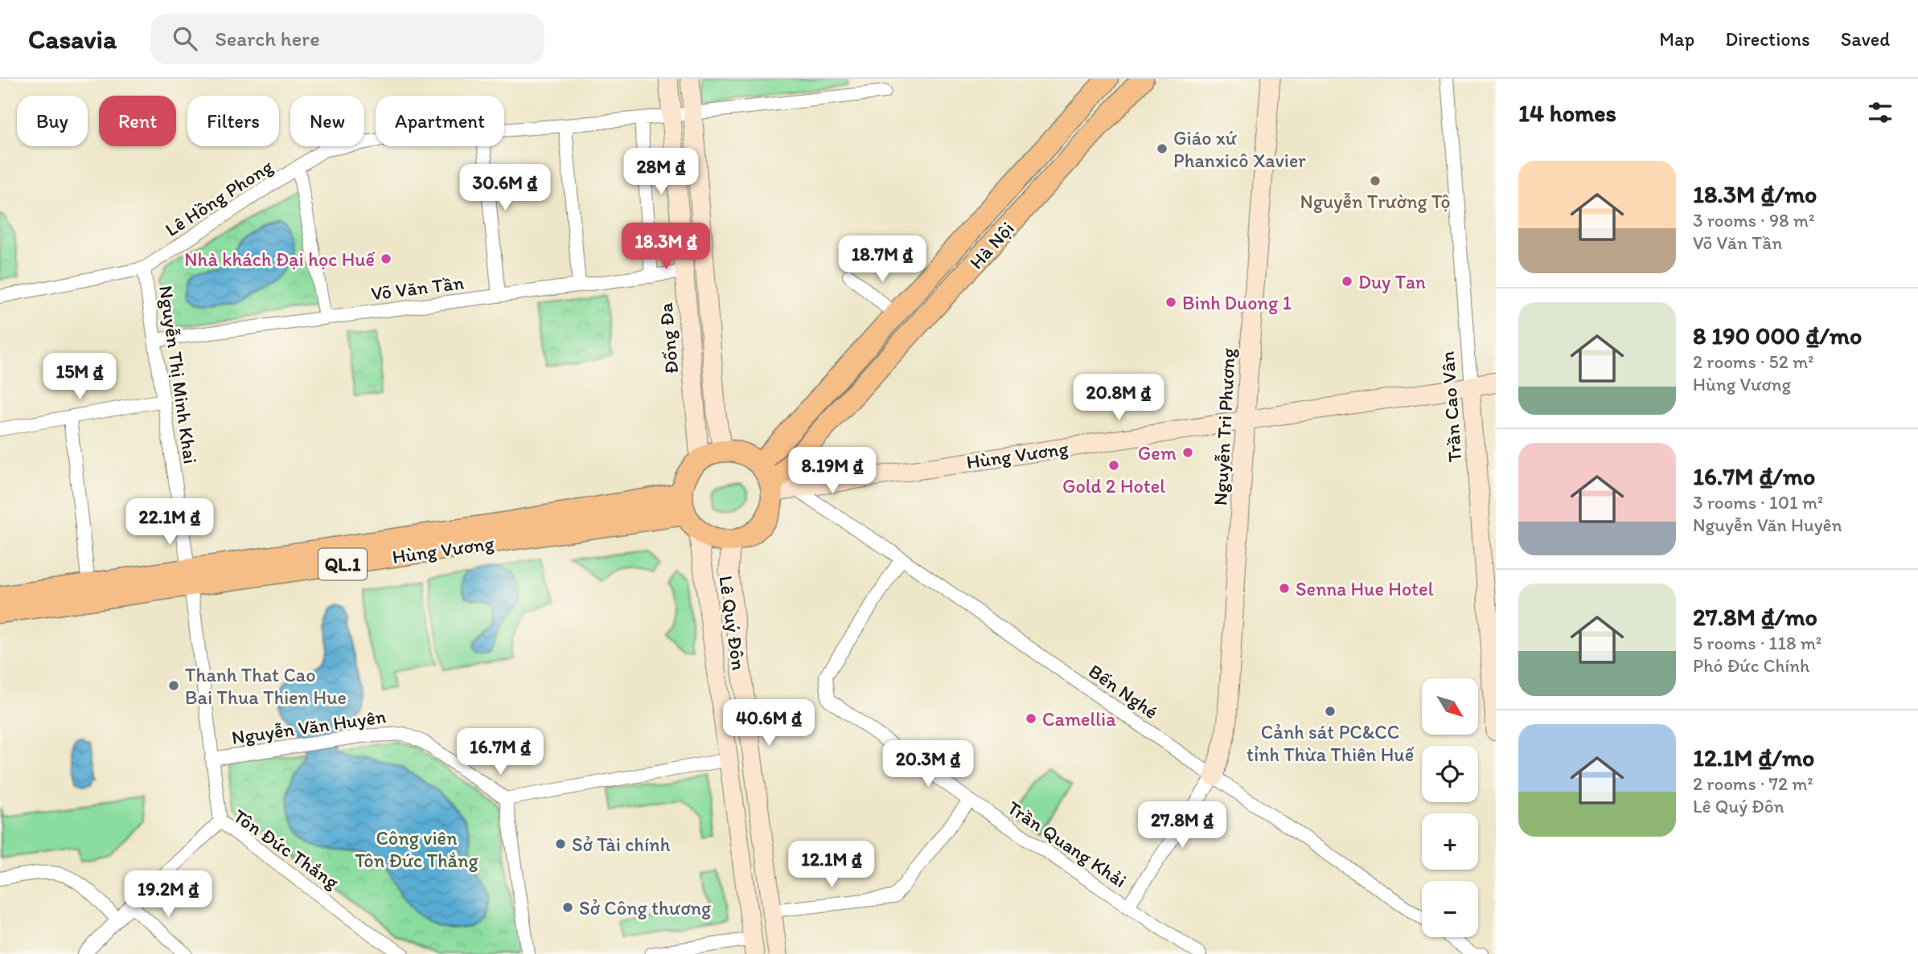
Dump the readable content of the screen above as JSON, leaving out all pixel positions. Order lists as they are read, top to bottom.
{
  "streets": {
    "main road": ["Hà Nội", "Hùng Vương", "QL.1"],
    "street": [
      "Lê Hồng Phong",
      "Võ Văn Tần",
      "Đống Đa",
      "Nguyễn Thị Minh Khai",
      "Trần Cao Vân",
      "Nguyễn Tri Phương",
      "Lê Quý Đôn",
      "Bến Nghé",
      "Nguyễn Văn Huyên",
      "Trần Quang Khải",
      "Tôn Đức Thắng"
    ]
  },
  "crossings": [
    ["Lê Hồng Phong", "Đống Đa"],
    ["Lê Hồng Phong", "Nguyễn Thị Minh Khai"],
    ["Hà Nội", "Đống Đa"],
    ["Hà Nội", "Hùng Vương"],
    ["Hà Nội", "Lê Quý Đôn"],
    ["Võ Văn Tần", "Đống Đa"],
    ["Võ Văn Tần", "Nguyễn Thị Minh Khai"],
    ["Đống Đa", "Hùng Vương"],
    ["Đống Đa", "Lê Quý Đôn"],
    ["Nguyễn Thị Minh Khai", "Hùng Vương"],
    ["Nguyễn Thị Minh Khai", "Nguyễn Văn Huyên"],
    ["Nguyễn Thị Minh Khai", "Tôn Đức Thắng"],
    ["Trần Cao Vân", "Hùng Vương"],
    ["Nguyễn Tri Phương", "Hùng Vương"],
    ["Nguyễn Tri Phương", "Bến Nghé"],
    ["Hùng Vương", "Lê Quý Đôn"],
    ["Hùng Vương", "Bến Nghé"],
    ["Bến Nghé", "Trần Quang Khải"]
  ],
  "parks": ["Công viên Tôn Đức Thắng"],
  "places": [
    "Giáo xứ Phanxicô Xavier",
    "Nguyễn Trường Tộ",
    "Nhà khách Đại học Huế",
    "Duy Tan",
    "Binh Duong 1",
    "Gem",
    "Gold 2 Hotel",
    "Senna Hue Hotel",
    "Thanh That Cao Bai Thua Thien Hue",
    "Cảnh sát PC&CC tỉnh Thừa Thiên Huế",
    "Camellia",
    "Sở Tài chính",
    "Sở Công thương"
  ],
  "north": "bottom right",
  "page": {
    "header": "Casavia",
    "search": "Search here",
    "nav": ["Map", "Directions", "Saved"],
    "heading": "14 homes",
    "chip": [
      "Buy",
      "Rent",
      "Filters",
      "New",
      "Apartment"
    ],
    "list": [
      {
        "name": "18.3M ₫/mo",
        "note": "3 rooms · 98 m² · Võ Văn Tần"
      },
      {
        "name": "8 190 000 ₫/mo",
        "note": "2 rooms · 52 m² · Hùng Vương"
      },
      {
        "name": "16.7M ₫/mo",
        "note": "3 rooms · 101 m² · Nguyễn Văn Huyên"
      },
      {
        "name": "27.8M ₫/mo",
        "note": "5 rooms · 118 m² · Phó Đức Chính"
      },
      {
        "name": "12.1M ₫/mo",
        "note": "2 rooms · 72 m² · Lê Quý Đôn"
      }
    ],
    "price": [
      "28M ₫",
      "30.6M ₫",
      "18.3M ₫",
      "18.7M ₫",
      "15M ₫",
      "20.8M ₫",
      "8.19M ₫",
      "22.1M ₫",
      "40.6M ₫",
      "16.7M ₫",
      "20.3M ₫",
      "27.8M ₫",
      "12.1M ₫",
      "19.2M ₫"
    ],
    "map_buttons": ["+", "−"]
  }
}
